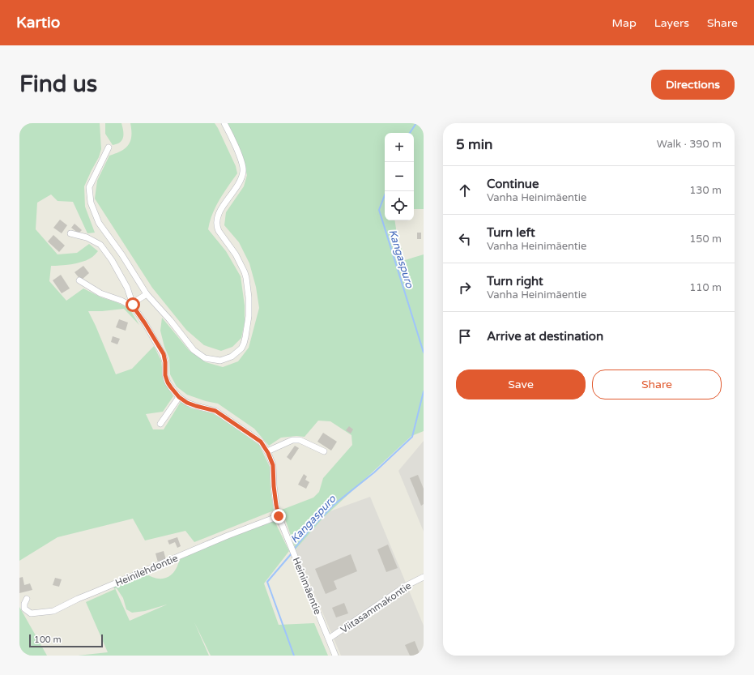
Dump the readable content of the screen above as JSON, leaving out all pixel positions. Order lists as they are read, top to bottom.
{
  "streets": {
    "street": ["Heinilehdontie", "Heinimäentie", "Viitasammakontie"]
  },
  "crossings": [
    ["Heinilehdontie", "Heinimäentie"],
    ["Heinimäentie", "Viitasammakontie"]
  ],
  "water": ["Kangaspuro"],
  "scale_bar": "100 m",
  "page": {
    "header": "Kartio",
    "nav": ["Map", "Layers", "Share"],
    "buttons": [
      "Directions",
      ["Save", "Share"]
    ],
    "title": "Find us",
    "heading": ["5 min", "Walk · 390 m"],
    "map_buttons": ["+", "−"],
    "list": [
      ["Continue", "Vanha Heinimäentie", "130 m"],
      ["Turn left", "Vanha Heinimäentie", "150 m"],
      ["Turn right", "Vanha Heinimäentie", "110 m"],
      "Arrive at destination"
    ],
    "scale": "100 m"
  }
}
